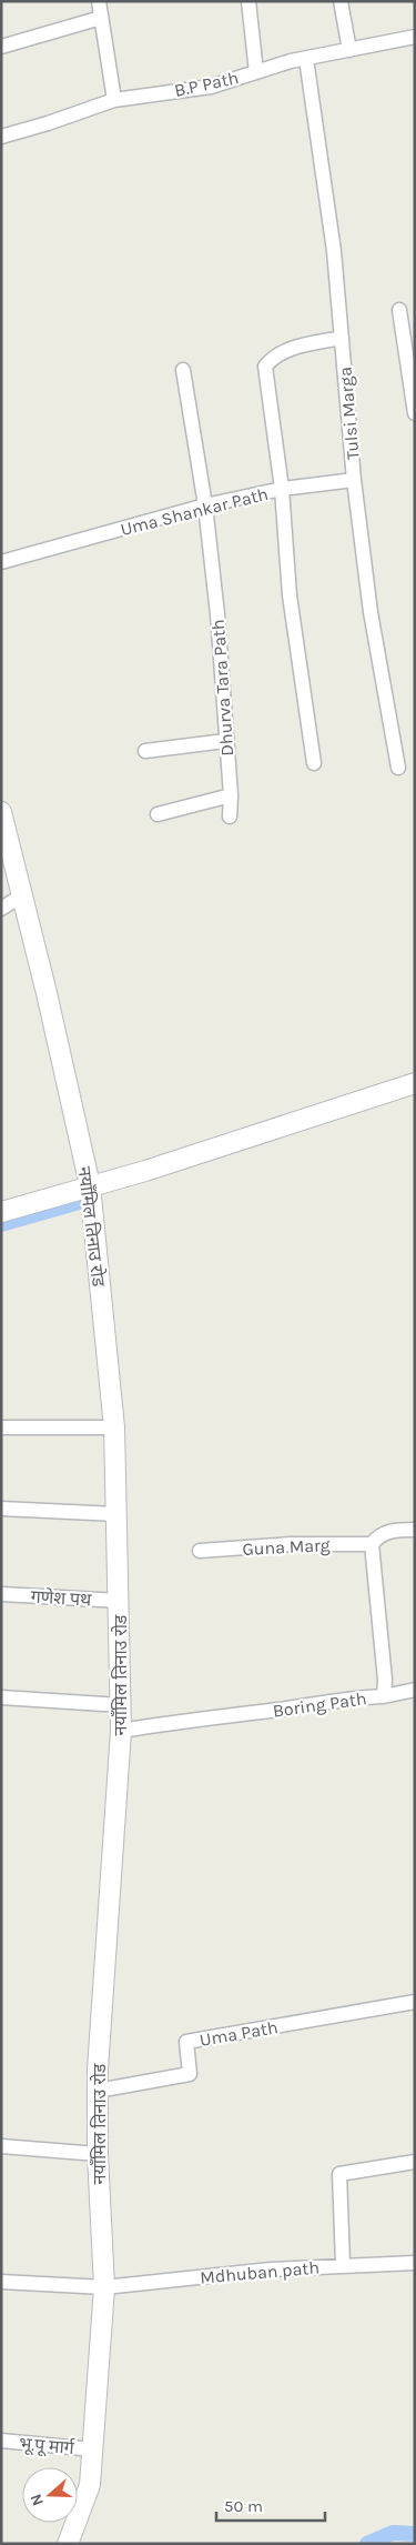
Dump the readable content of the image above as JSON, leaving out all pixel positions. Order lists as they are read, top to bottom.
{
  "streets": {
    "street": [
      "B.P Path",
      "Tulsi Marga",
      "Uma Shankar Path",
      "Dhurva Tara Path",
      "नयाँमिल तिनाउ रोड",
      "Guna Marg",
      "गणेश पथ",
      "Boring Path",
      "Uma Path",
      "Mdhuban path",
      "भू.पू मार्ग"
    ]
  },
  "crossings": [
    ["B.P Path", "Tulsi Marga"],
    ["Uma Shankar Path", "Dhurva Tara Path"],
    ["नयाँमिल तिनाउ रोड", "गणेश पथ"],
    ["नयाँमिल तिनाउ रोड", "Boring Path"],
    ["नयाँमिल तिनाउ रोड", "Uma Path"],
    ["नयाँमिल तिनाउ रोड", "Mdhuban path"],
    ["नयाँमिल तिनाउ रोड", "भू.पू मार्ग"],
    ["Guna Marg", "Boring Path"]
  ],
  "scale_bar": "50 m",
  "north": "left"
}
